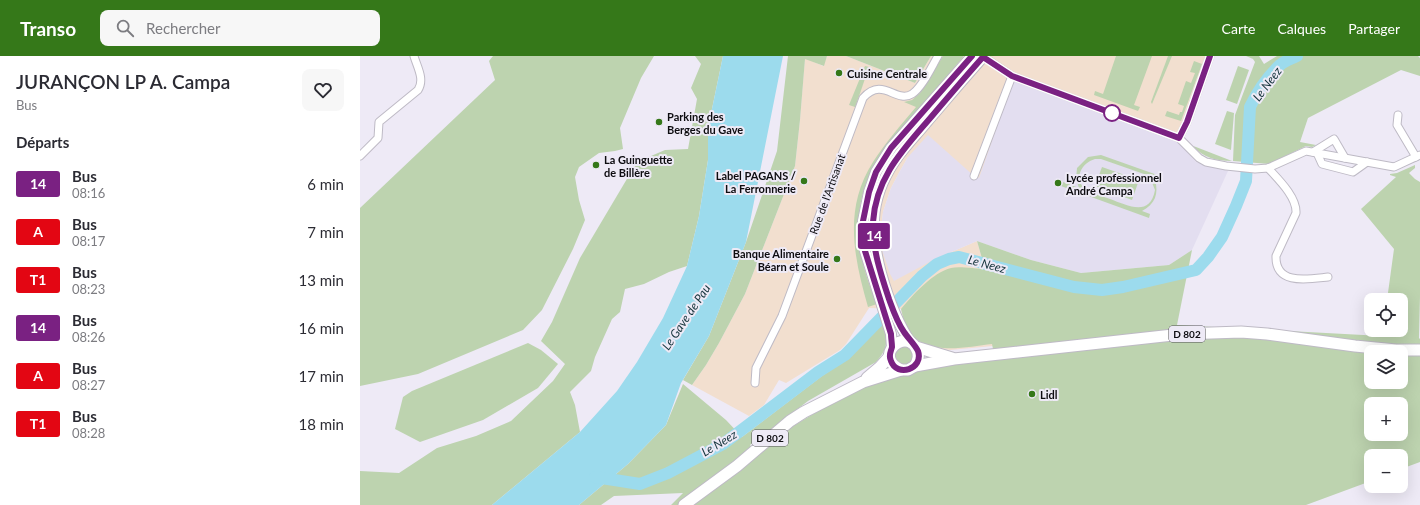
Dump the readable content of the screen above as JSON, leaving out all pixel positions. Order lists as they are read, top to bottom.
{
  "streets": {
    "main road": ["D 802"],
    "street": ["Rue de l'Artisanat"]
  },
  "water": ["Le Neez", "Le Gave de Pau"],
  "places": [
    "Cuisine Centrale",
    "Parking des Berges du Gave",
    "La Guinguette de Billère",
    "Label PAGANS / La Ferronnerie",
    "Lycée professionnel André Campa",
    "Banque Alimentaire Béarn et Soule",
    "Lidl"
  ],
  "lines": ["bus line 14"],
  "page": {
    "header": "Transo",
    "search": "Rechercher",
    "nav": ["Carte", "Calques", "Partager"],
    "heading": [
      ["JURANÇON LP A. Campa", "Bus"],
      "Départs"
    ],
    "on_map": "14",
    "list": [
      {
        "mark": "14",
        "name": "Bus",
        "note": "08:16",
        "value": "6 min"
      },
      {
        "mark": "A",
        "name": "Bus",
        "note": "08:17",
        "value": "7 min"
      },
      {
        "mark": "T1",
        "name": "Bus",
        "note": "08:23",
        "value": "13 min"
      },
      {
        "mark": "14",
        "name": "Bus",
        "note": "08:26",
        "value": "16 min"
      },
      {
        "mark": "A",
        "name": "Bus",
        "note": "08:27",
        "value": "17 min"
      },
      {
        "mark": "T1",
        "name": "Bus",
        "note": "08:28",
        "value": "18 min"
      }
    ],
    "map_buttons": ["+", "−"]
  }
}
